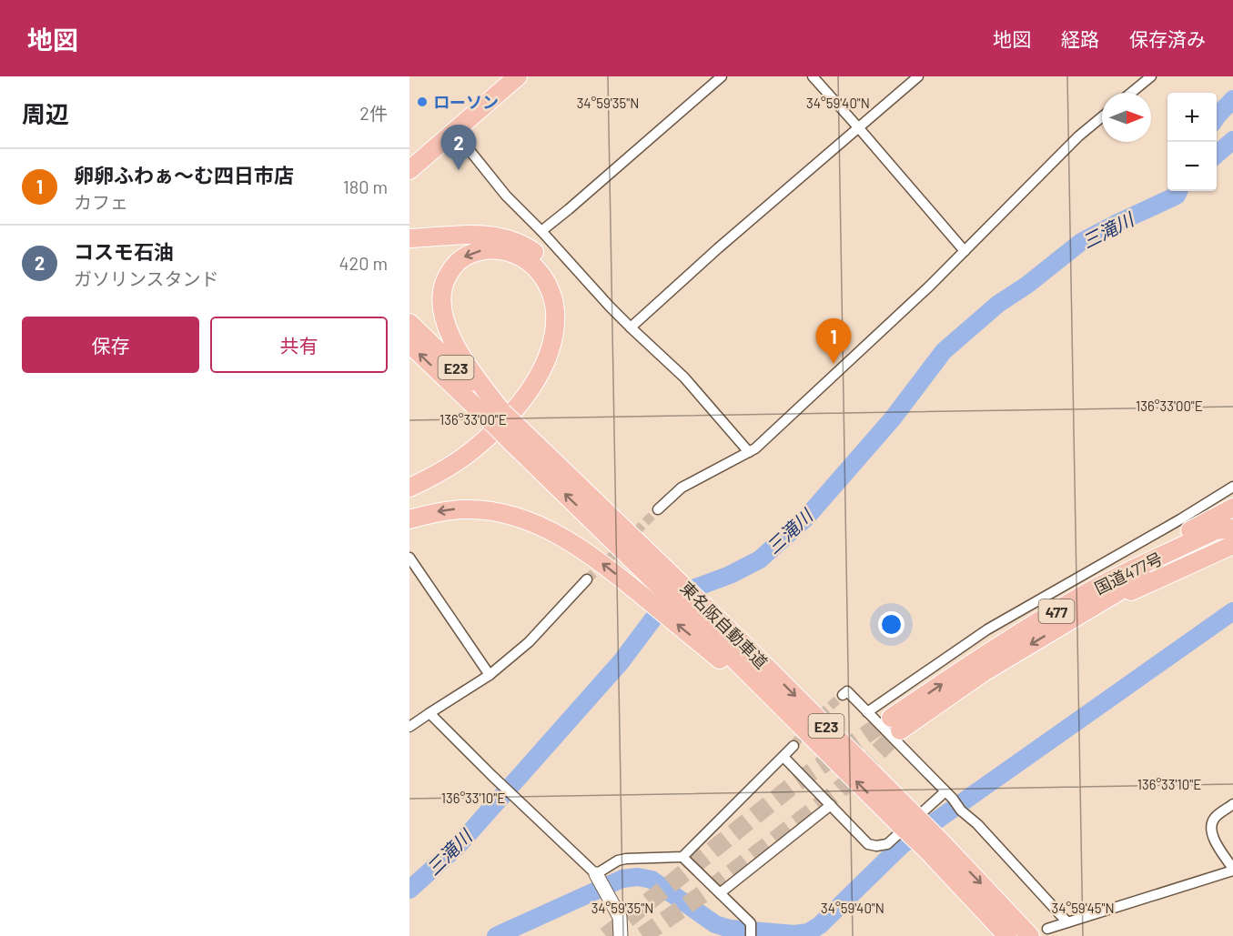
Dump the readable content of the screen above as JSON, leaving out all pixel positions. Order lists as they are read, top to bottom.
{
  "streets": {
    "highway": [
      "E23",
      "国道477号",
      "477",
      "東名阪自動車道"
    ]
  },
  "crossings": [
    ["国道477号", "477"]
  ],
  "water": ["三滝川"],
  "places": ["ローソン"],
  "north": "right",
  "page": {
    "header": "地図",
    "nav": ["地図", "経路", "保存済み"],
    "heading": ["周辺", "2件"],
    "map_buttons": ["+", "−"],
    "pins": ["2", "1"],
    "list": [
      {
        "mark": "1",
        "name": "卵卵ふわぁ～む四日市店",
        "note": "カフェ",
        "value": "180 m"
      },
      {
        "mark": "2",
        "name": "コスモ石油",
        "note": "ガソリンスタンド",
        "value": "420 m"
      }
    ],
    "buttons": ["保存", "共有"]
  },
  "coordinates": [
    "34°59'35\"N",
    "34°59'40\"N",
    "136°33'00\"E",
    "136°33'10\"E",
    "34°59'45\"N"
  ]
}
